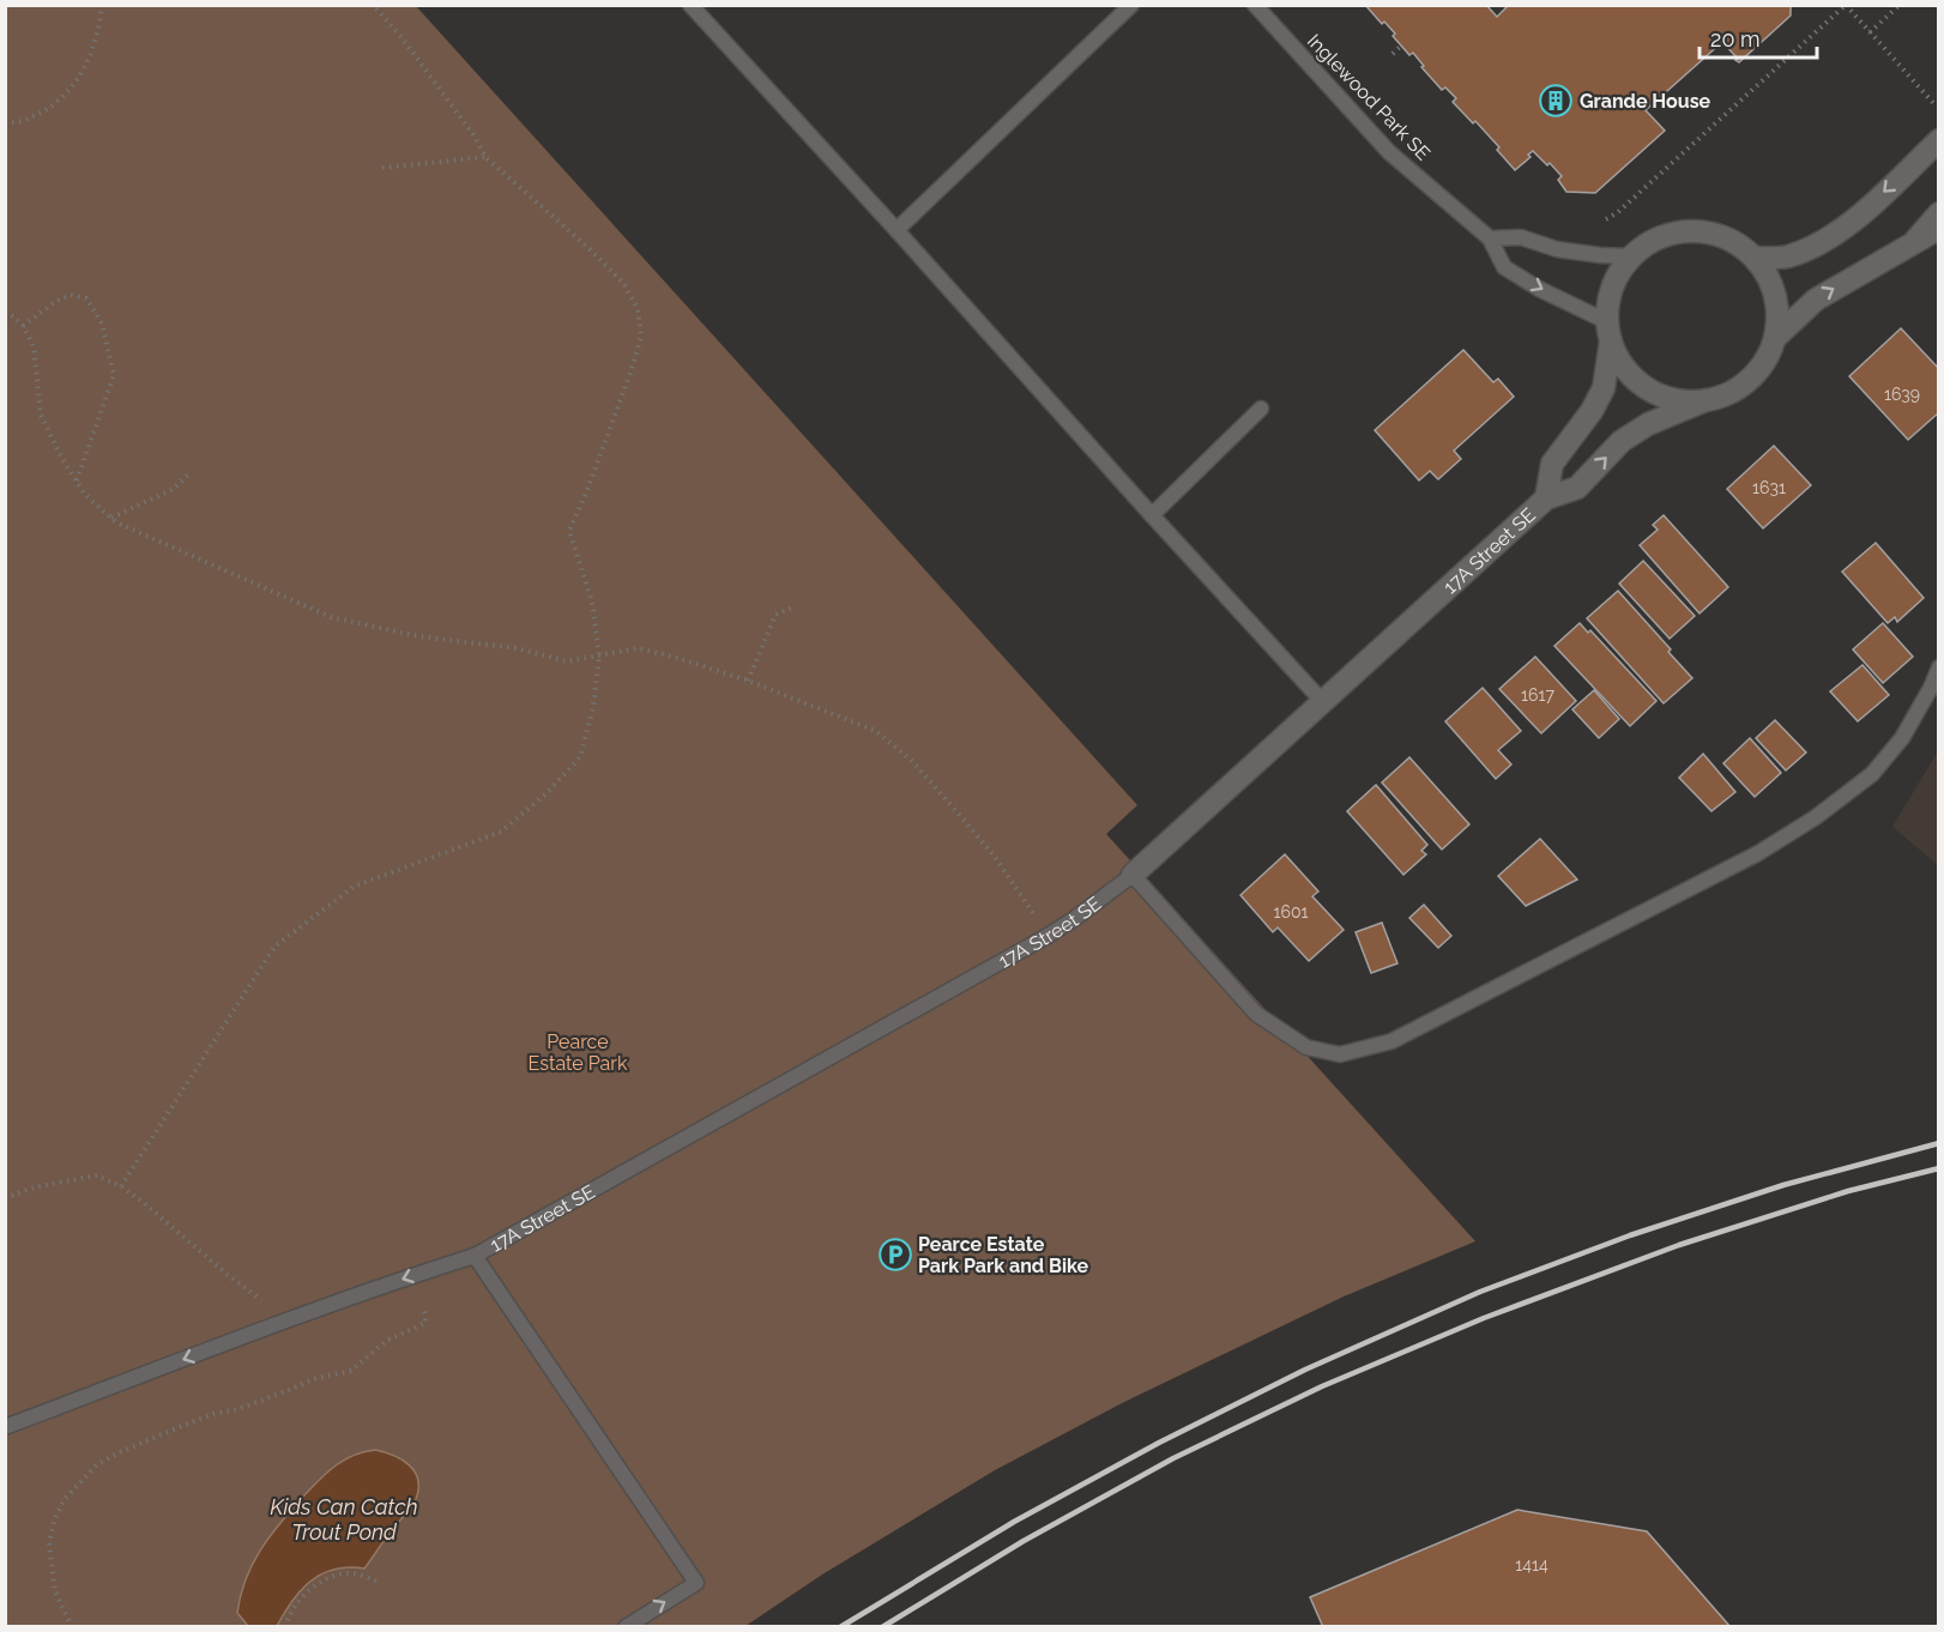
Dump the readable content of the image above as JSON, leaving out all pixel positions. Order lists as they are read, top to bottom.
{
  "streets": {
    "street": ["17A Street SE"],
    "lane": ["Inglewood Park SE"]
  },
  "crossings": [
    ["Inglewood Park SE", "17A Street SE"]
  ],
  "water": ["Kids Can Catch Trout Pond"],
  "parks": ["Pearce Estate Park"],
  "places": {
    "building": ["Grande House"],
    "parking": ["Pearce Estate Park Park and Bike"]
  },
  "house_numbers": [
    "1639",
    "1631",
    "1617",
    "1601",
    "1414"
  ],
  "scale_bar": "20 m"
}
